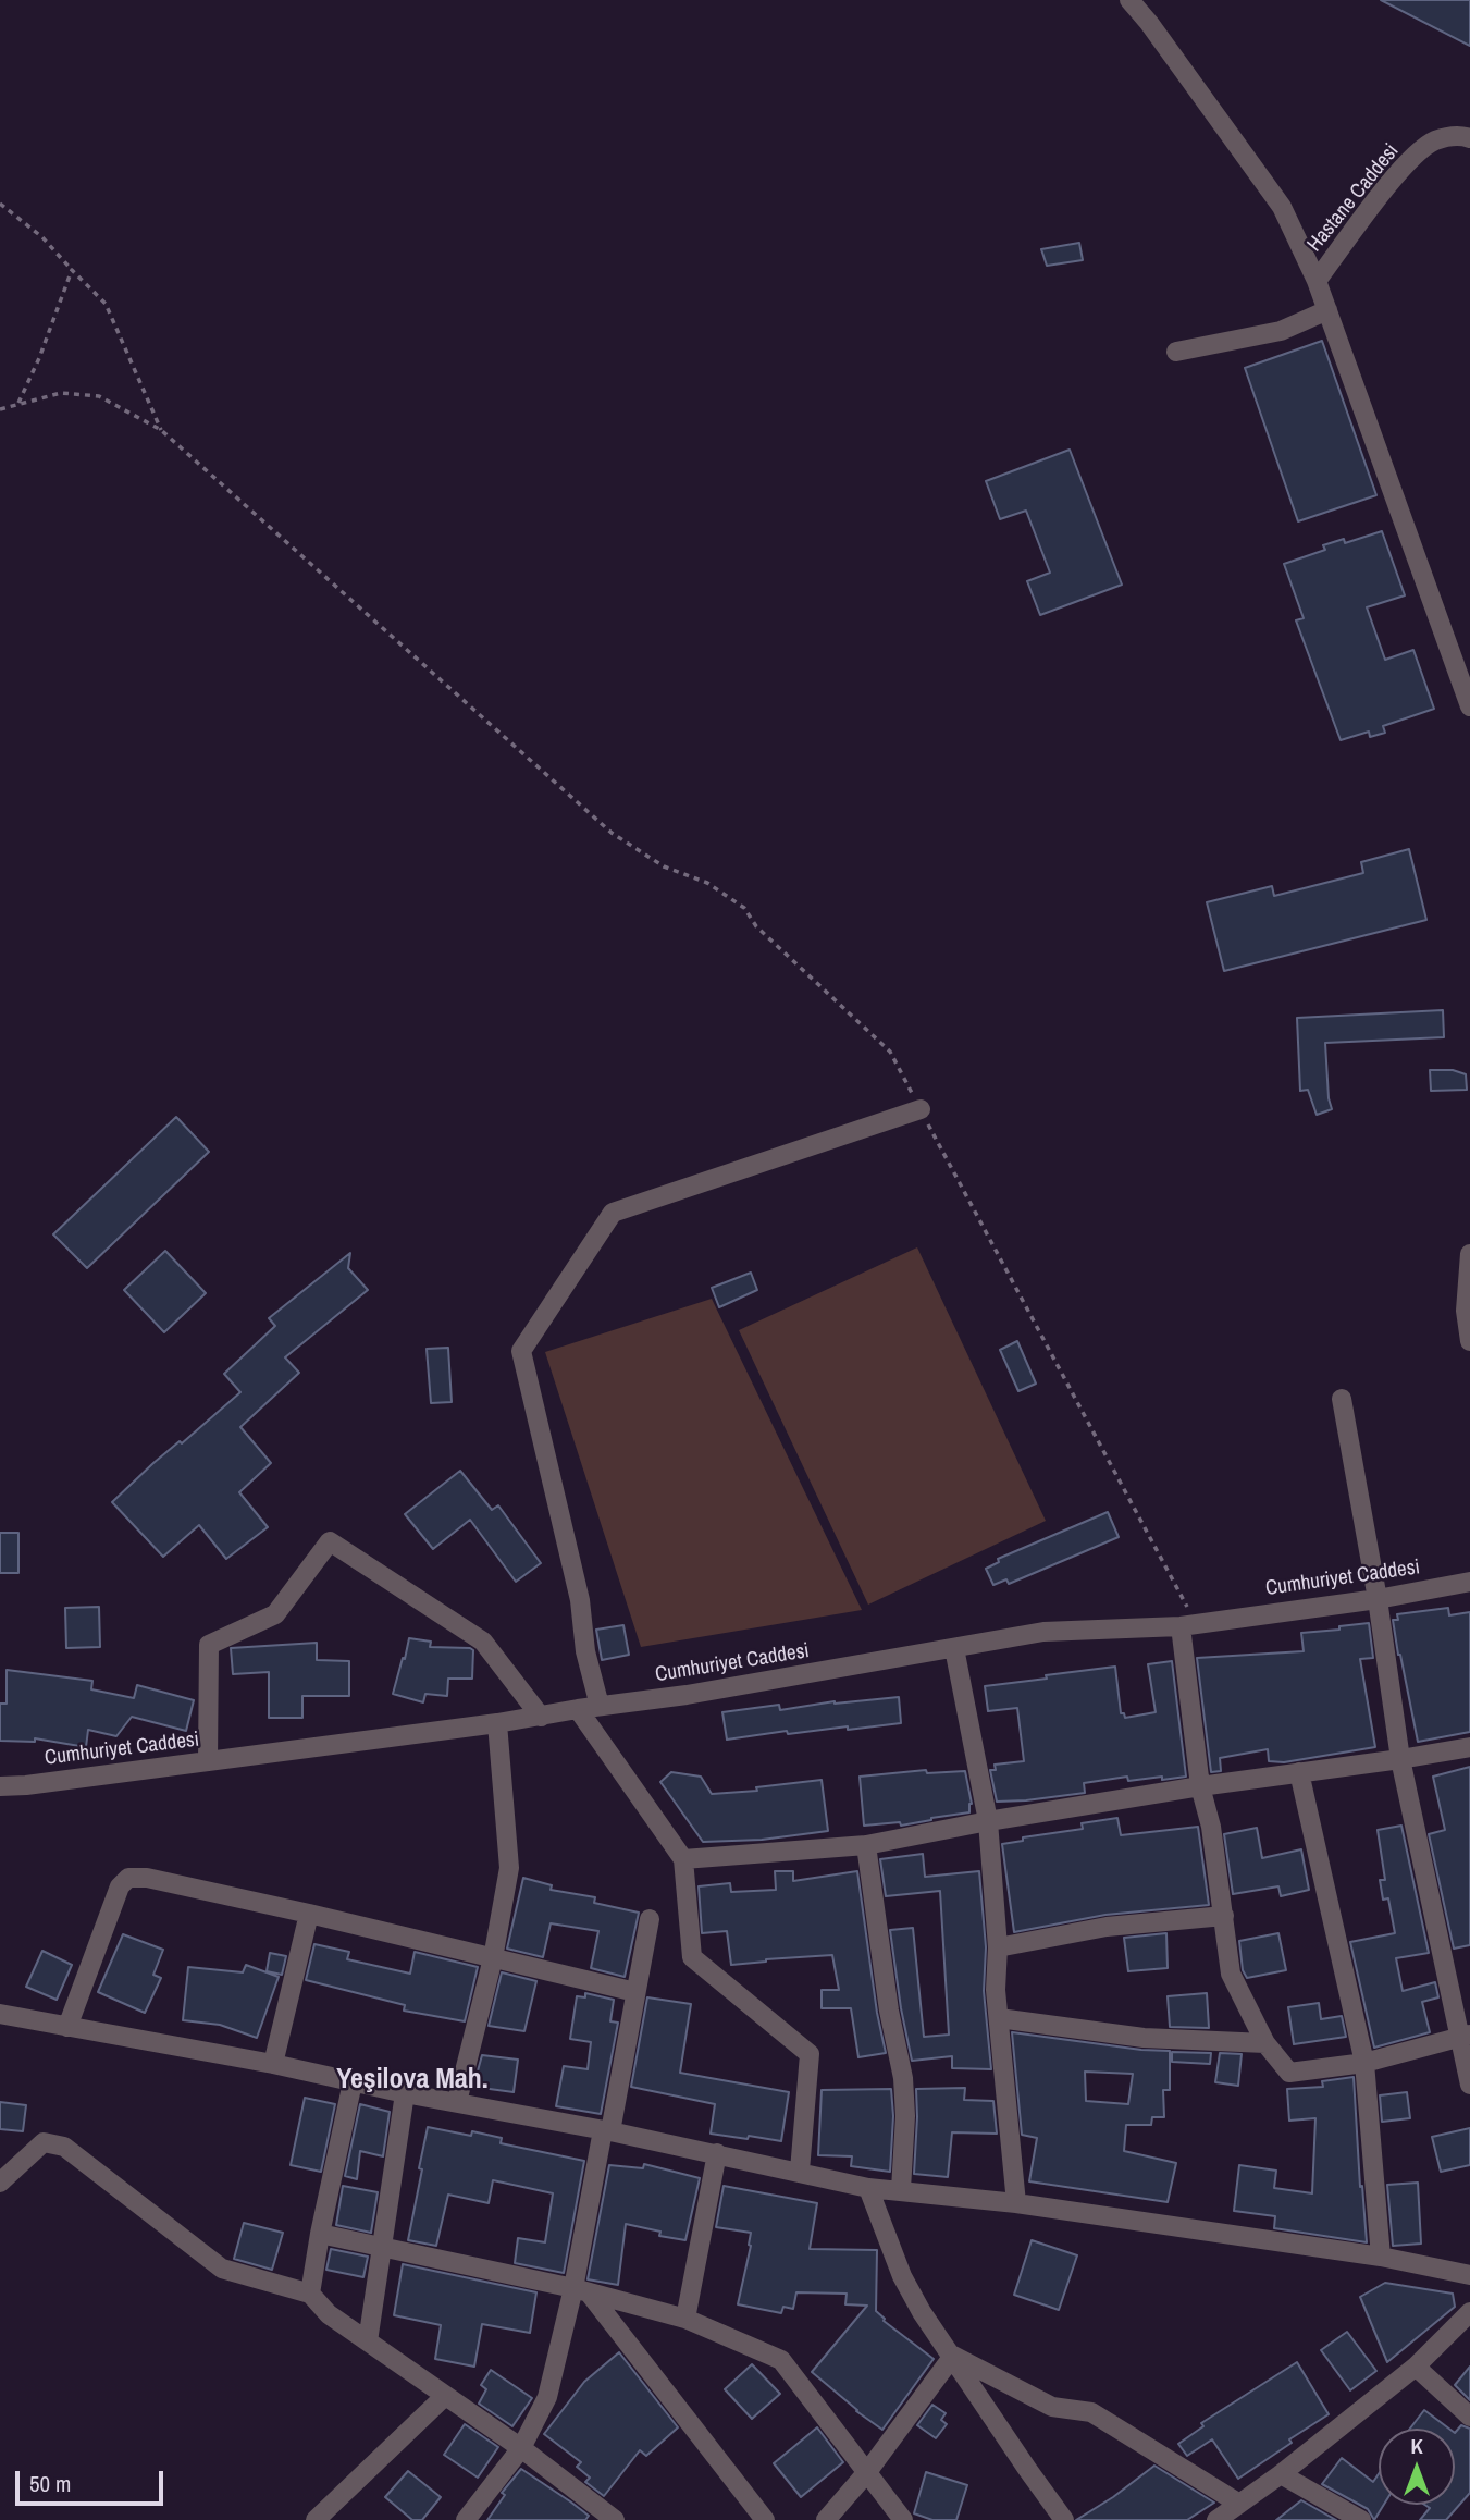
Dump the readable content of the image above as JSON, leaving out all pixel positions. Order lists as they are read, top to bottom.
{
  "streets": {
    "street": ["Hastane Caddesi", "Cumhuriyet Caddesi"]
  },
  "districts": ["Yeşilova Mah."],
  "scale_bar": "50 m",
  "north": "top"
}
